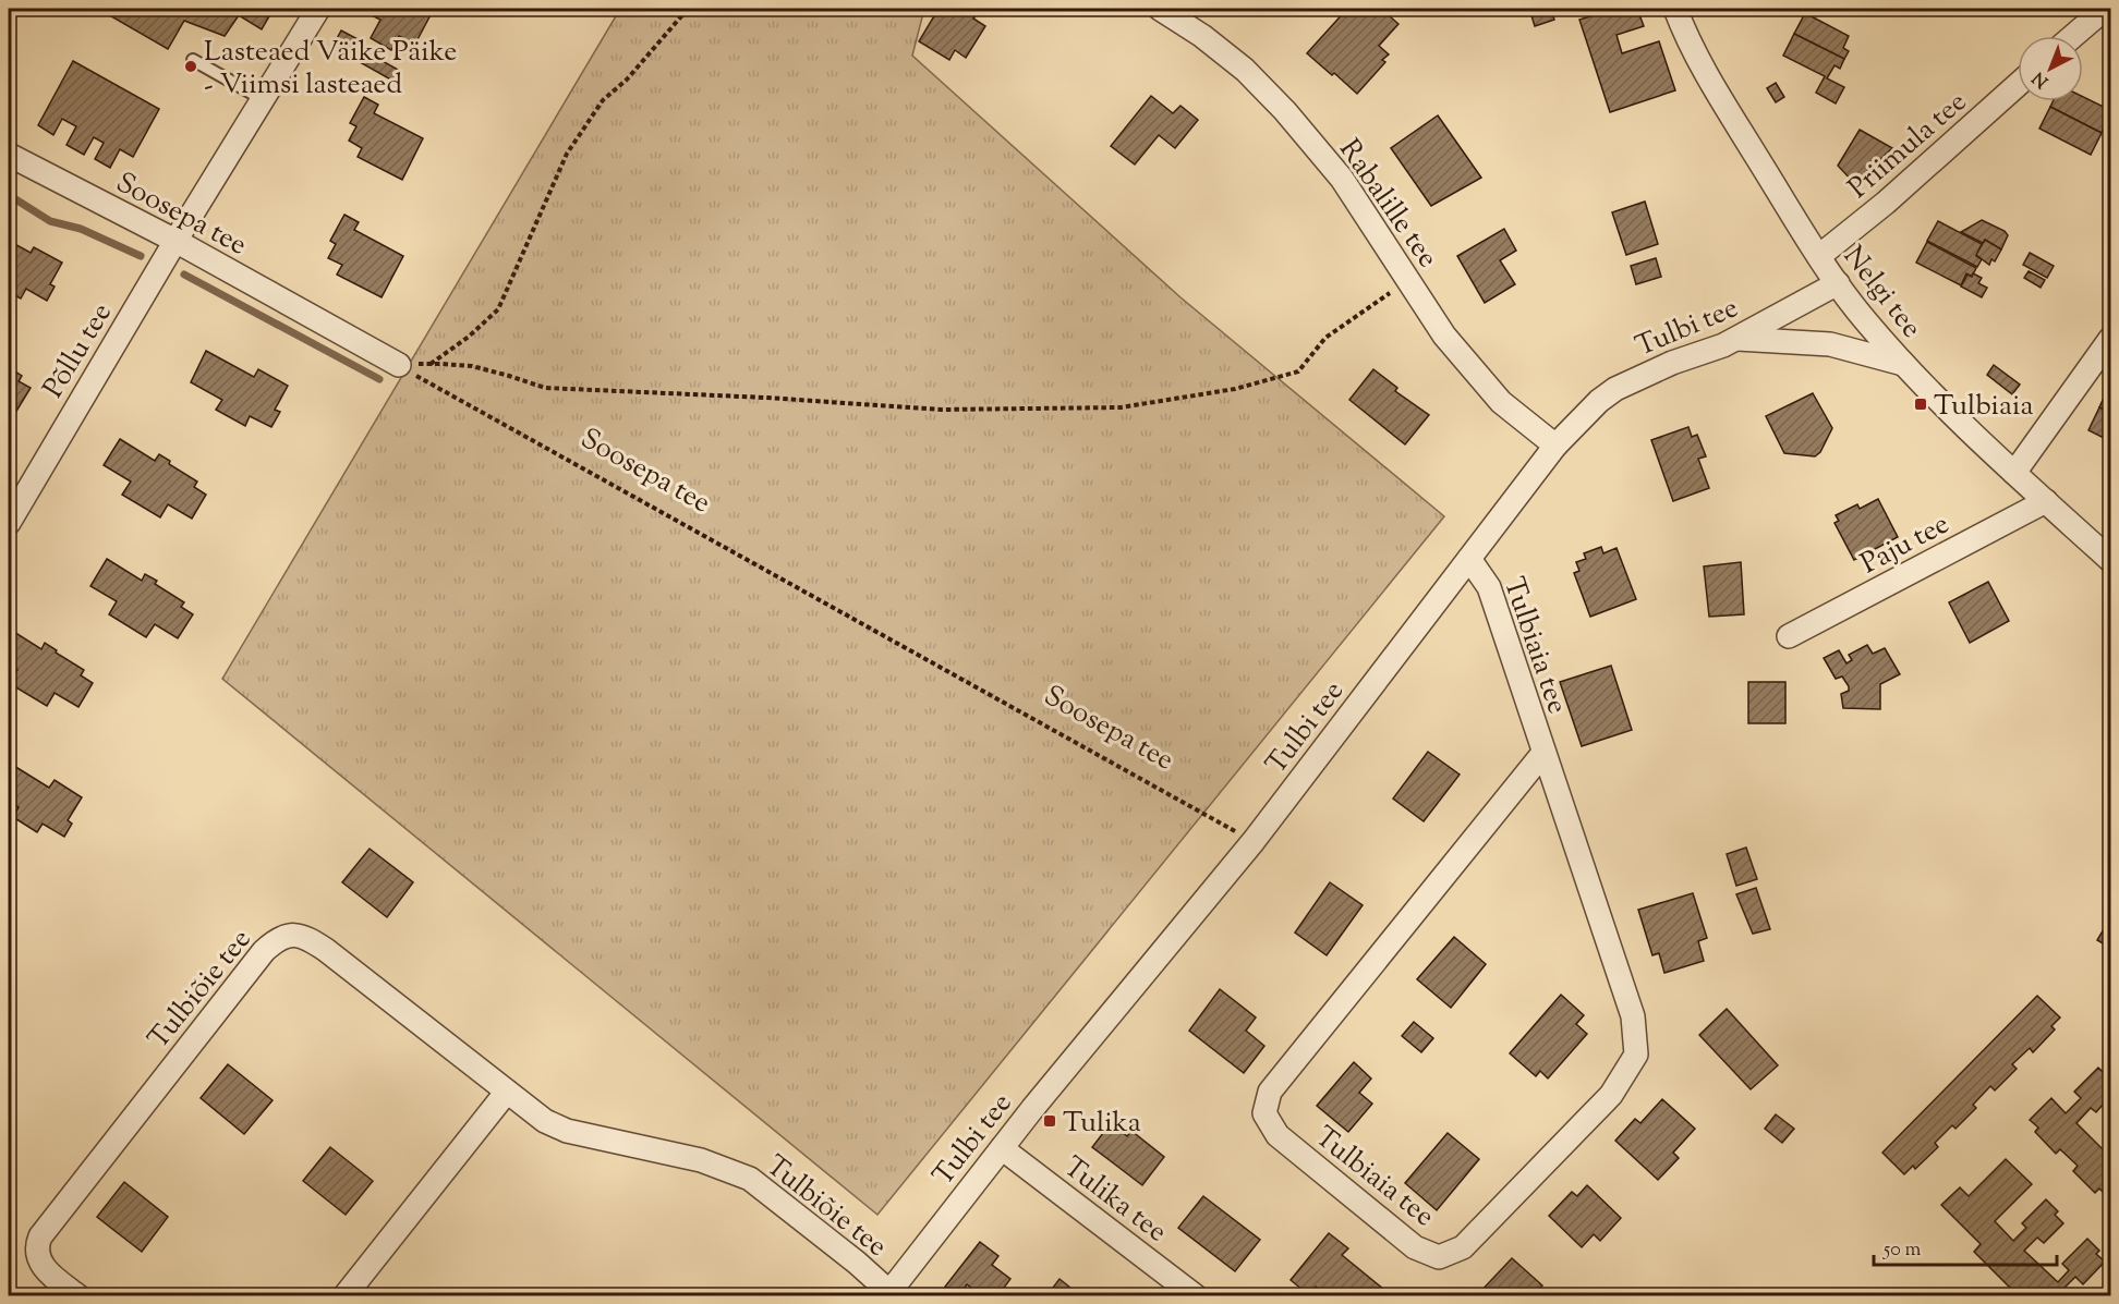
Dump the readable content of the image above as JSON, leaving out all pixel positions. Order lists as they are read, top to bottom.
{
  "streets": {
    "street": [
      "Priimula tee",
      "Rabalille tee",
      "Soosepa tee",
      "Nelgi tee",
      "Tulbi tee",
      "Põllu tee",
      "Paju tee",
      "Tulbiaia tee",
      "Tulbiõie tee",
      "Tulika tee"
    ]
  },
  "crossings": [
    ["Priimula tee", "Nelgi tee"],
    ["Rabalille tee", "Tulbi tee"],
    ["Soosepa tee", "Tulbi tee"],
    ["Soosepa tee", "Põllu tee"],
    ["Nelgi tee", "Tulbi tee"],
    ["Nelgi tee", "Paju tee"],
    ["Tulbi tee", "Tulbiaia tee"],
    ["Tulbi tee", "Tulbiõie tee"],
    ["Tulbi tee", "Tulika tee"]
  ],
  "places": {
    "other": ["Lasteaed Väike Päike - Viimsi lasteaed"],
    "transit": ["Tulbiaia", "Tulika"]
  },
  "scale_bar": "50 m",
  "north": "bottom left"
}
